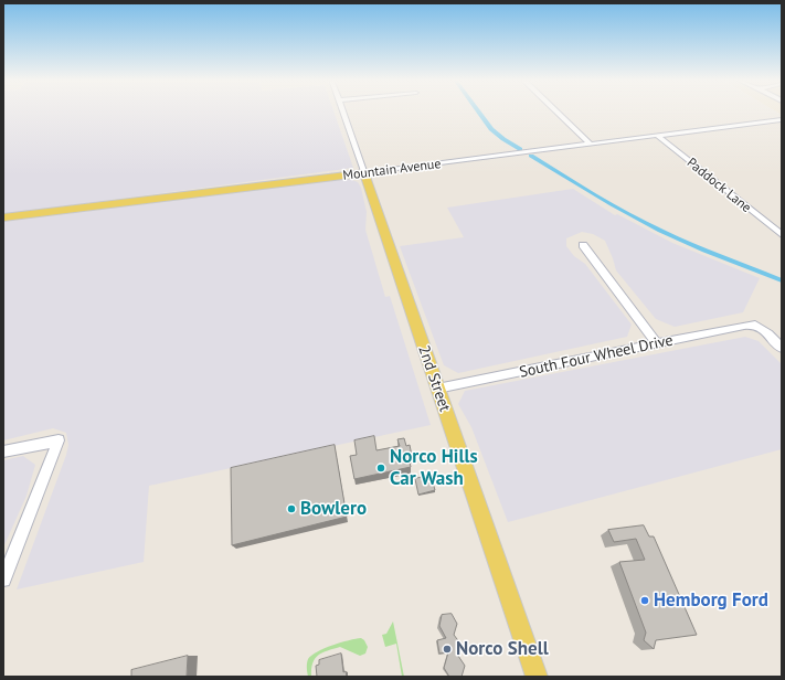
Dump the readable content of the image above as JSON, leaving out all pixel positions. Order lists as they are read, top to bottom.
{
  "streets": {
    "main road": ["Mountain Avenue", "2nd Street"],
    "street": ["Paddock Lane", "South Four Wheel Drive"]
  },
  "crossings": [
    ["Mountain Avenue", "Paddock Lane"],
    ["Mountain Avenue", "2nd Street"],
    ["South Four Wheel Drive", "2nd Street"]
  ],
  "places": [
    "Norco Hills Car Wash",
    "Bowlero",
    "Hemborg Ford",
    "Norco Shell"
  ]
}
